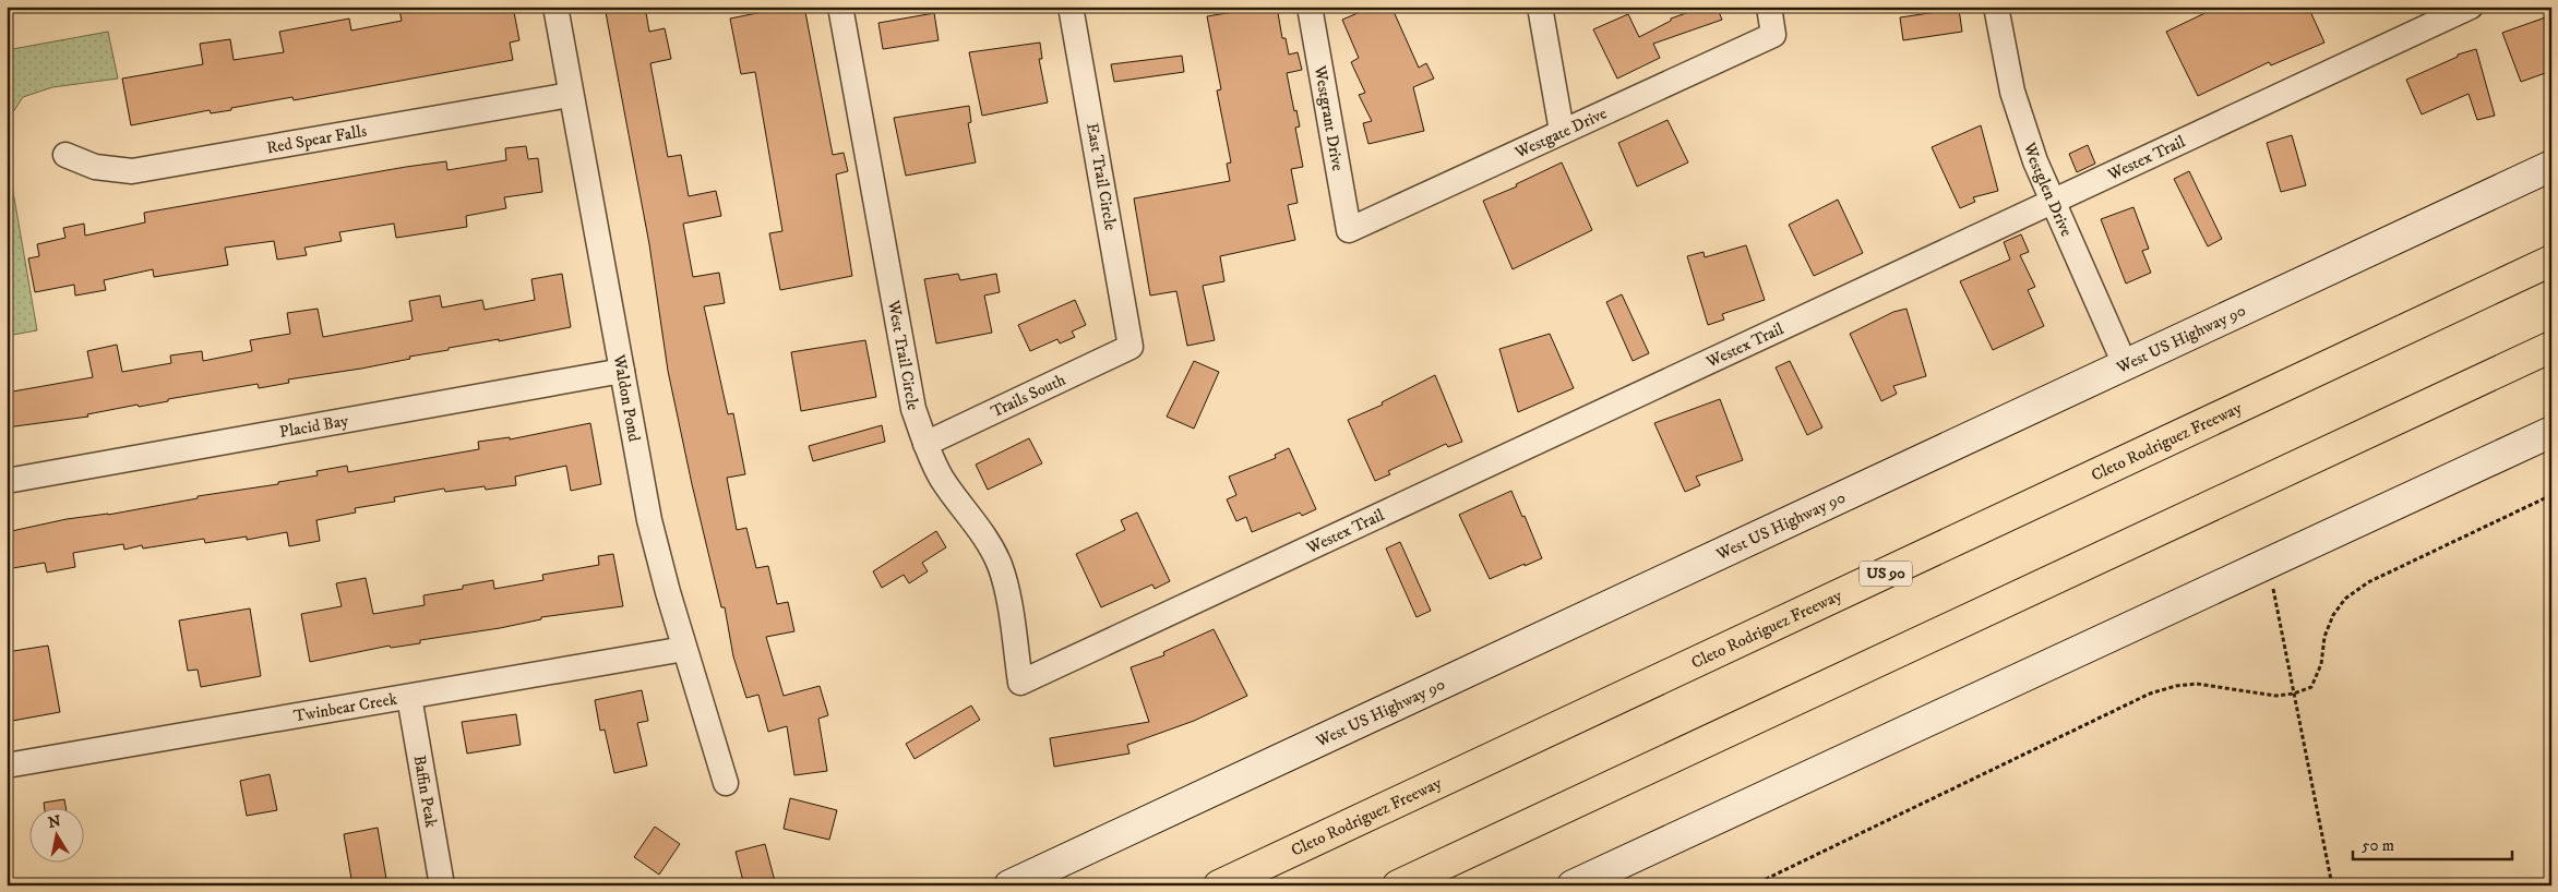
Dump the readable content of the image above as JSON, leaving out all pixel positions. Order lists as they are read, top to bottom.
{
  "streets": {
    "highway": ["Cleto Rodriguez Freeway", "US 90"],
    "main road": ["West US Highway 90"],
    "street": [
      "Westgrant Drive",
      "Westgate Drive",
      "Red Spear Falls",
      "Westex Trail",
      "East Trail Circle",
      "Westglen Drive",
      "West Trail Circle",
      "Trails South",
      "Waldon Pond",
      "Placid Bay",
      "Twinbear Creek",
      "Baffin Peak"
    ]
  },
  "crossings": [
    ["Westgrant Drive", "Westgate Drive"],
    ["Red Spear Falls", "Waldon Pond"],
    ["Westex Trail", "Westglen Drive"],
    ["Westex Trail", "West Trail Circle"],
    ["East Trail Circle", "Trails South"],
    ["Westglen Drive", "West US Highway 90"],
    ["West Trail Circle", "Trails South"],
    ["Waldon Pond", "Placid Bay"],
    ["Waldon Pond", "Twinbear Creek"],
    ["Twinbear Creek", "Baffin Peak"]
  ],
  "scale_bar": "50 m",
  "north": "top"
}
